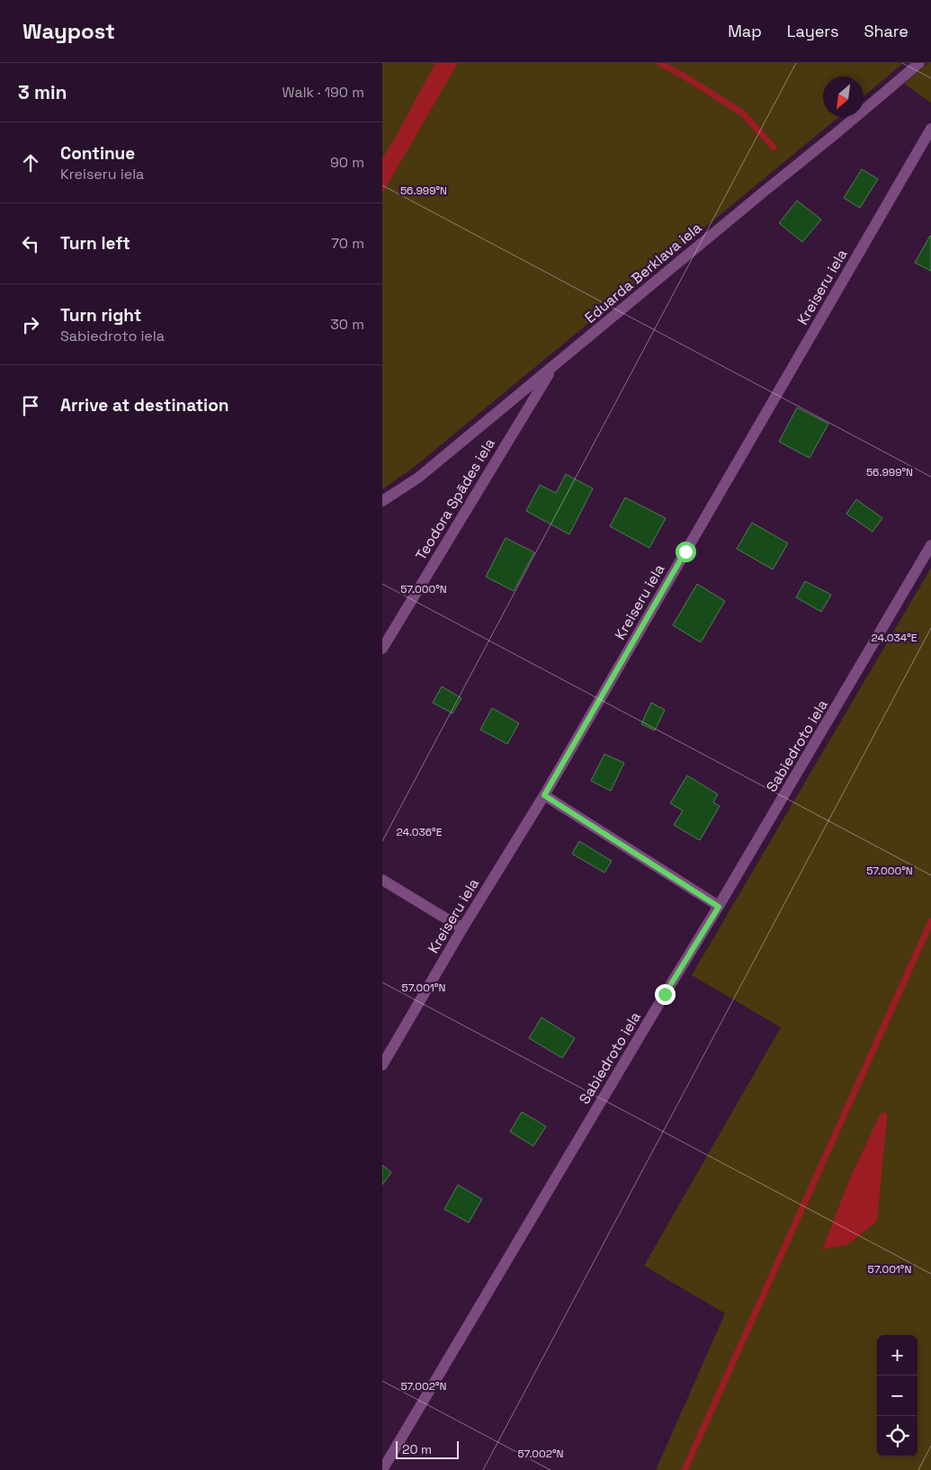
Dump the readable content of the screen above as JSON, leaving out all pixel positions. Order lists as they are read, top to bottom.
{
  "streets": {
    "street": [
      "Eduarda Berklava iela",
      "Kreiseru iela",
      "Teodora Spādes iela",
      "Sabiedroto iela"
    ]
  },
  "crossings": [
    ["Eduarda Berklava iela", "Teodora Spādes iela"]
  ],
  "scale_bar": "20 m",
  "north": "bottom left",
  "page": {
    "header": "Waypost",
    "nav": ["Map", "Layers", "Share"],
    "heading": ["3 min", "Walk · 190 m"],
    "list": [
      ["Continue", "Kreiseru iela", "90 m"],
      ["Turn left", "70 m"],
      ["Turn right", "Sabiedroto iela", "30 m"],
      "Arrive at destination"
    ],
    "map_buttons": ["+", "−"],
    "scale": "20 m"
  },
  "coordinates": [
    "56.999°N",
    "57.000°N",
    "24.034°E",
    "24.036°E",
    "57.001°N",
    "57.002°N"
  ]
}
